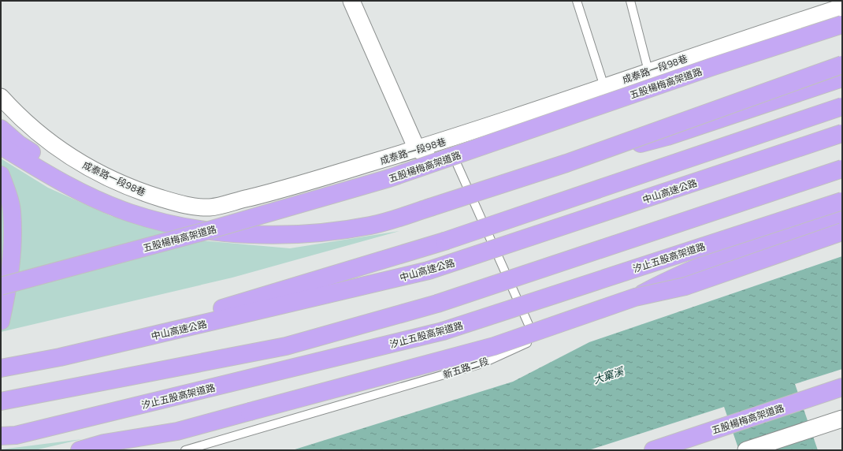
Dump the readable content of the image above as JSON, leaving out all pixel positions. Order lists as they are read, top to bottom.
{
  "streets": {
    "highway": ["五股楊梅高架道路", "中山高速公路", "汐止五股高架道路"],
    "street": ["成泰路一段98巷"],
    "lane": ["新五路二段"]
  },
  "crossings": [
    ["成泰路一段98巷", "新五路二段"]
  ],
  "water": ["大窠溪"]
}
